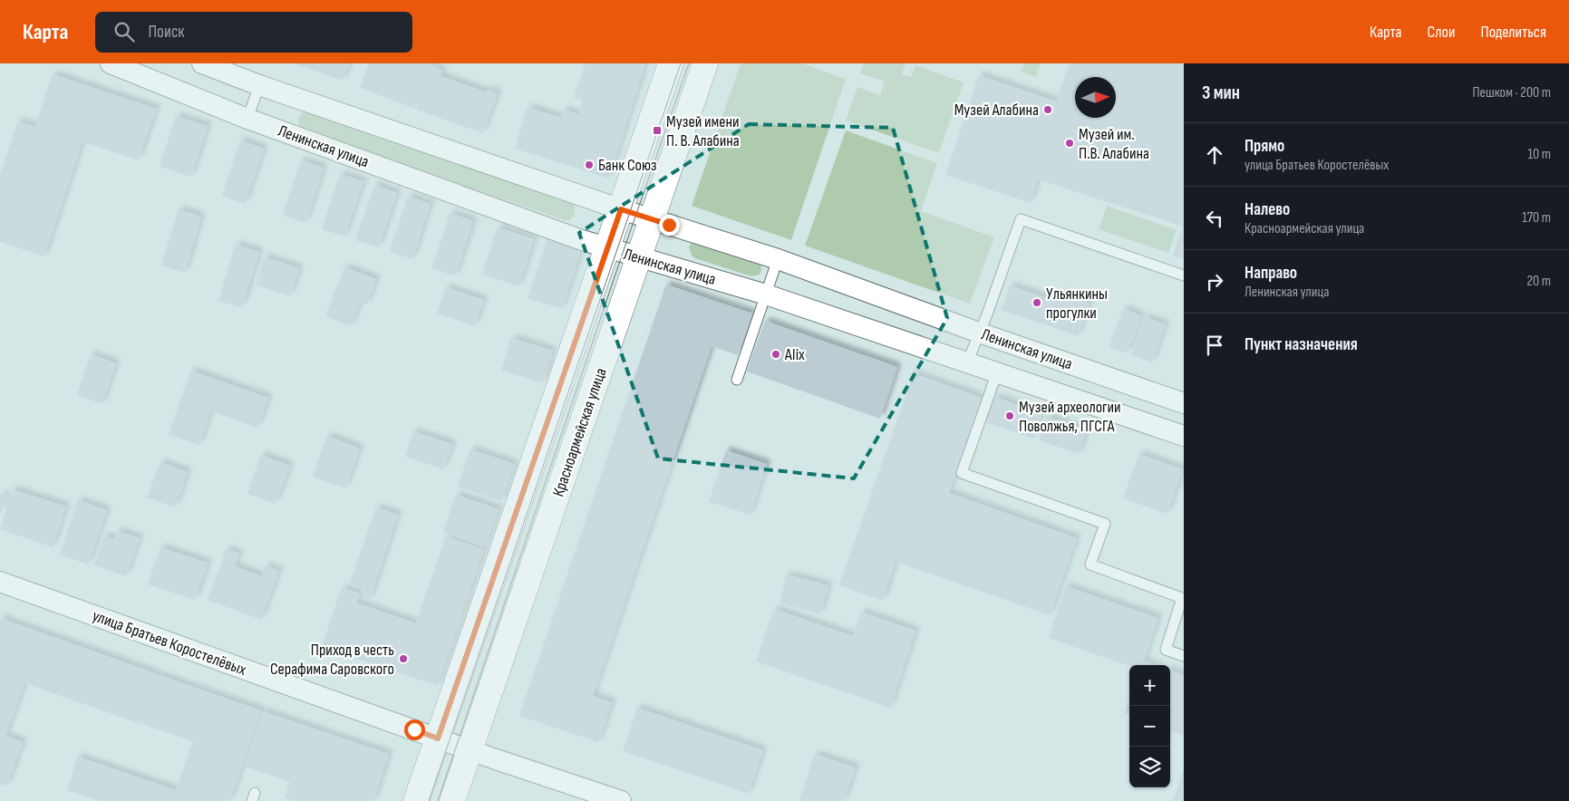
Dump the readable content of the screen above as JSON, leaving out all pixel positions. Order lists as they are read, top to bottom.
{
  "streets": {
    "main road": ["Красноармейская улица"],
    "street": ["Ленинская улица", "улица Братьев Коростелёвых"]
  },
  "crossings": [
    ["Ленинская улица", "Красноармейская улица"],
    ["Красноармейская улица", "улица Братьев Коростелёвых"]
  ],
  "places": {
    "other": [
      "Музей Алабина",
      "Музей им. П.В. Алабина",
      "Банк Союз",
      "Ульянкины прогулки",
      "Alix",
      "Музей археологии Поволжья, ПГСГА",
      "Приход в честь Серафима Саровского"
    ],
    "transit": ["Музей имени П. В. Алабина"]
  },
  "north": "right",
  "page": {
    "header": "Карта",
    "search": "Поиск",
    "nav": ["Карта", "Слои", "Поделиться"],
    "heading": ["3 мин", "Пешком · 200 m"],
    "list": [
      ["Прямо", "улица Братьев Коростелёвых", "10 m"],
      ["Налево", "Красноармейская улица", "170 m"],
      ["Направо", "Ленинская улица", "20 m"],
      "Пункт назначения"
    ],
    "map_buttons": ["+", "−"]
  }
}
